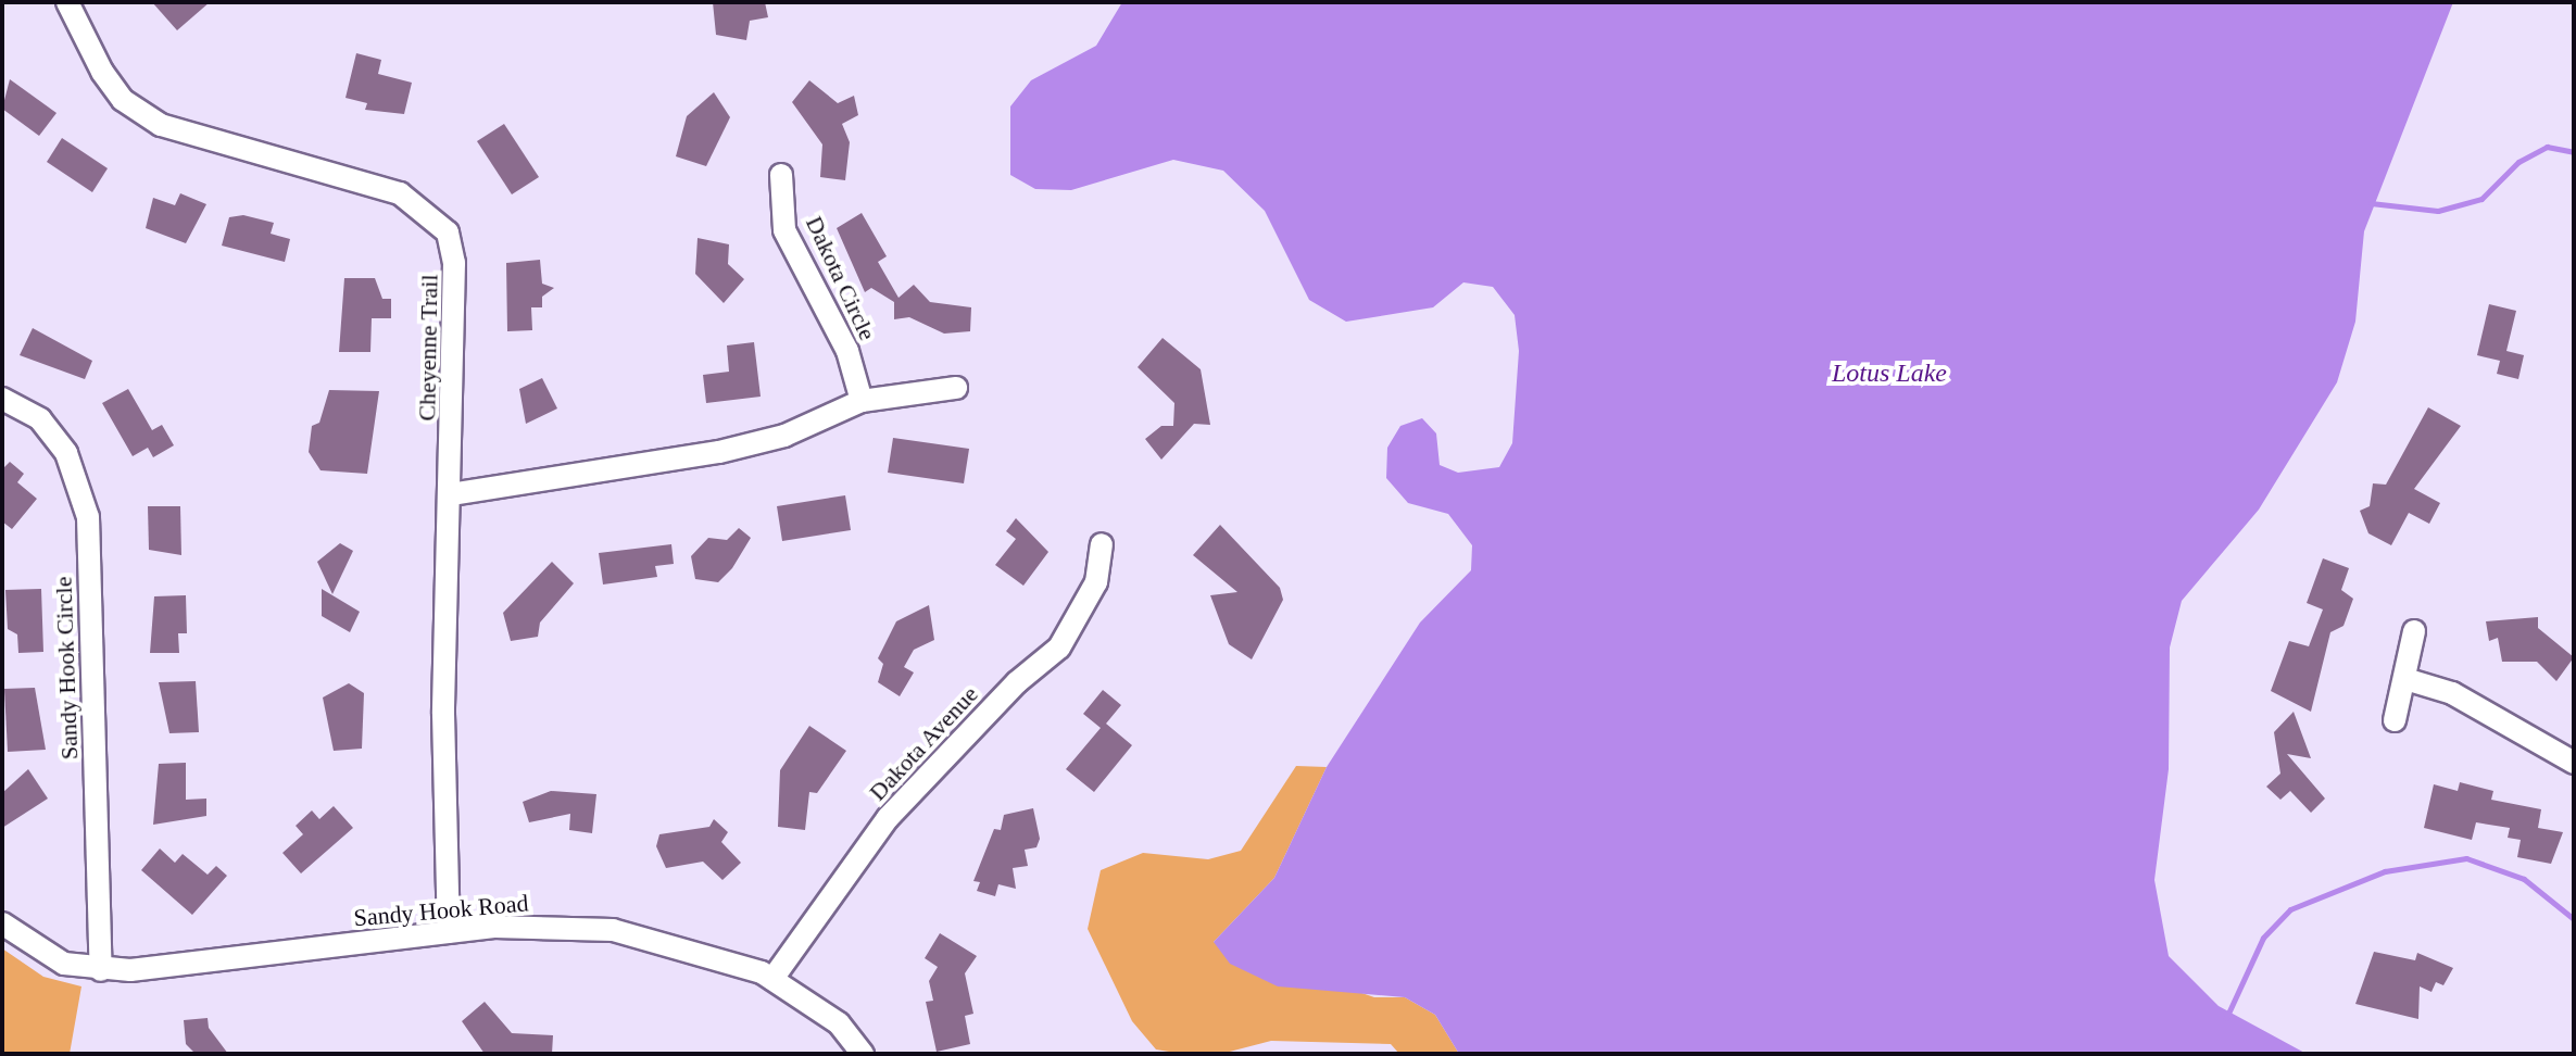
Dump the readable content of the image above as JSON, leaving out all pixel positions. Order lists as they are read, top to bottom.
{
  "streets": {
    "street": [
      "Dakota Circle",
      "Cheyenne Trail",
      "Sandy Hook Circle",
      "Dakota Avenue",
      "Sandy Hook Road"
    ]
  },
  "crossings": [
    ["Cheyenne Trail", "Sandy Hook Road"],
    ["Sandy Hook Circle", "Sandy Hook Road"],
    ["Dakota Avenue", "Sandy Hook Road"]
  ],
  "water": ["Lotus Lake"]
}
